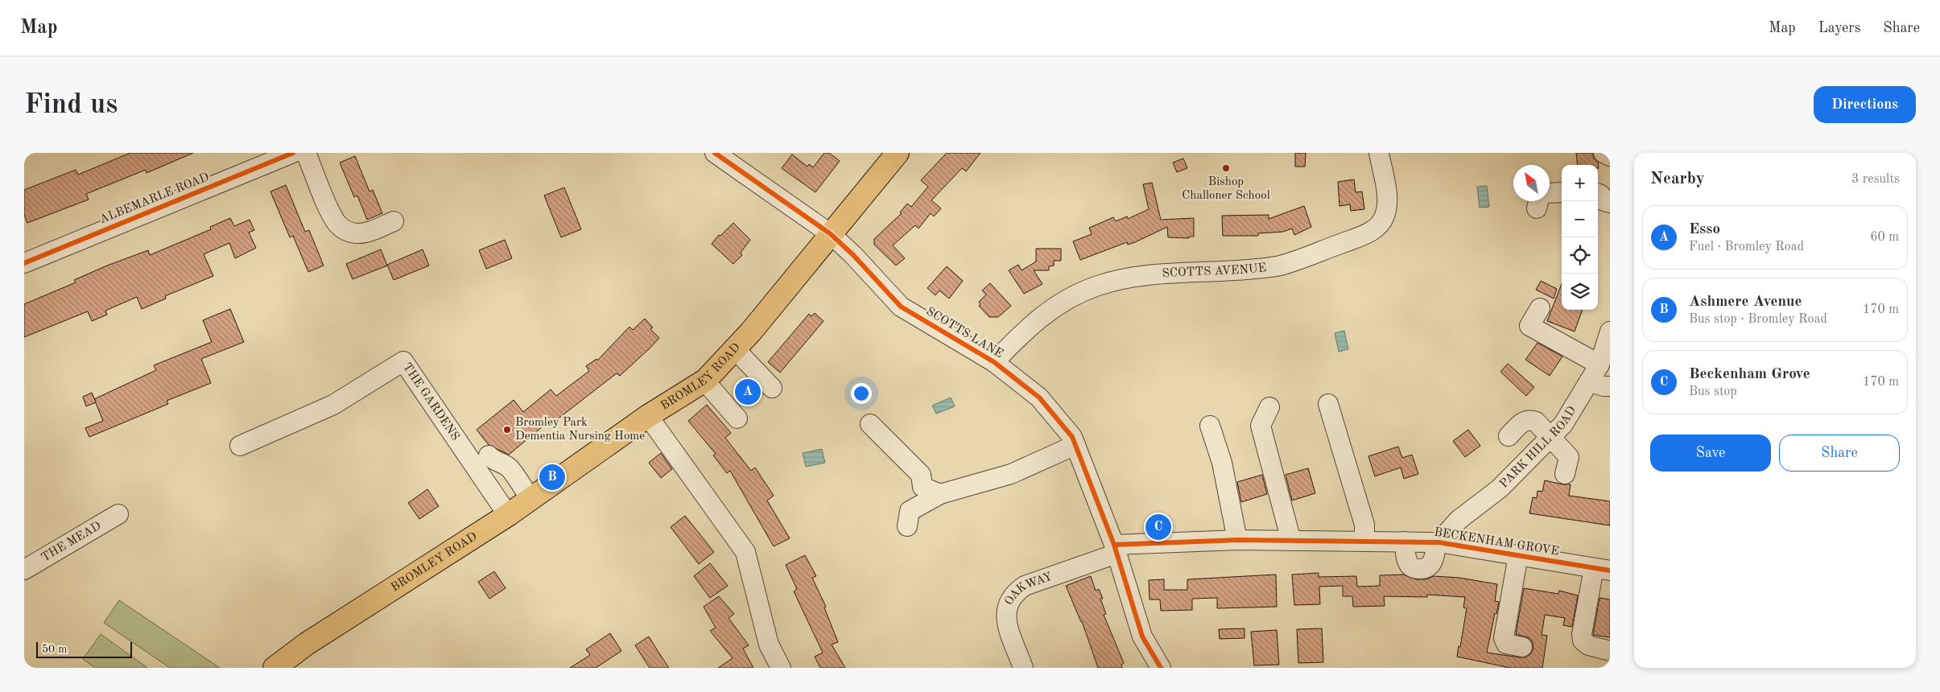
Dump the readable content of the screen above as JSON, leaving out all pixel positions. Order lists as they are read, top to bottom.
{
  "streets": {
    "main road": ["BROMLEY ROAD"],
    "street": [
      "ALBEMARLE ROAD",
      "SCOTTS AVENUE",
      "SCOTTS LANE",
      "THE GARDENS",
      "PARK HILL ROAD",
      "THE MEAD",
      "BECKENHAM GROVE",
      "OAKWAY"
    ]
  },
  "crossings": [
    ["SCOTTS AVENUE", "SCOTTS LANE"],
    ["SCOTTS LANE", "BROMLEY ROAD"],
    ["SCOTTS LANE", "BECKENHAM GROVE"],
    ["SCOTTS LANE", "OAKWAY"],
    ["BROMLEY ROAD", "THE GARDENS"],
    ["PARK HILL ROAD", "BECKENHAM GROVE"],
    ["BECKENHAM GROVE", "OAKWAY"]
  ],
  "places": ["Bishop Challoner School", "Bromley Park Dementia Nursing Home"],
  "scale_bar": "50 m",
  "north": "top left",
  "page": {
    "header": "Map",
    "nav": ["Map", "Layers", "Share"],
    "buttons": [
      "Directions",
      ["Save", "Share"]
    ],
    "title": "Find us",
    "heading": ["Nearby", "3 results"],
    "map_buttons": ["+", "−"],
    "list": [
      {
        "mark": "A",
        "name": "Esso",
        "note": "Fuel · Bromley Road",
        "value": "60 m"
      },
      {
        "mark": "B",
        "name": "Ashmere Avenue",
        "note": "Bus stop · Bromley Road",
        "value": "170 m"
      },
      {
        "mark": "C",
        "name": "Beckenham Grove",
        "note": "Bus stop",
        "value": "170 m"
      }
    ],
    "pins": ["A", "B", "C"],
    "scale": "50 m"
  }
}
